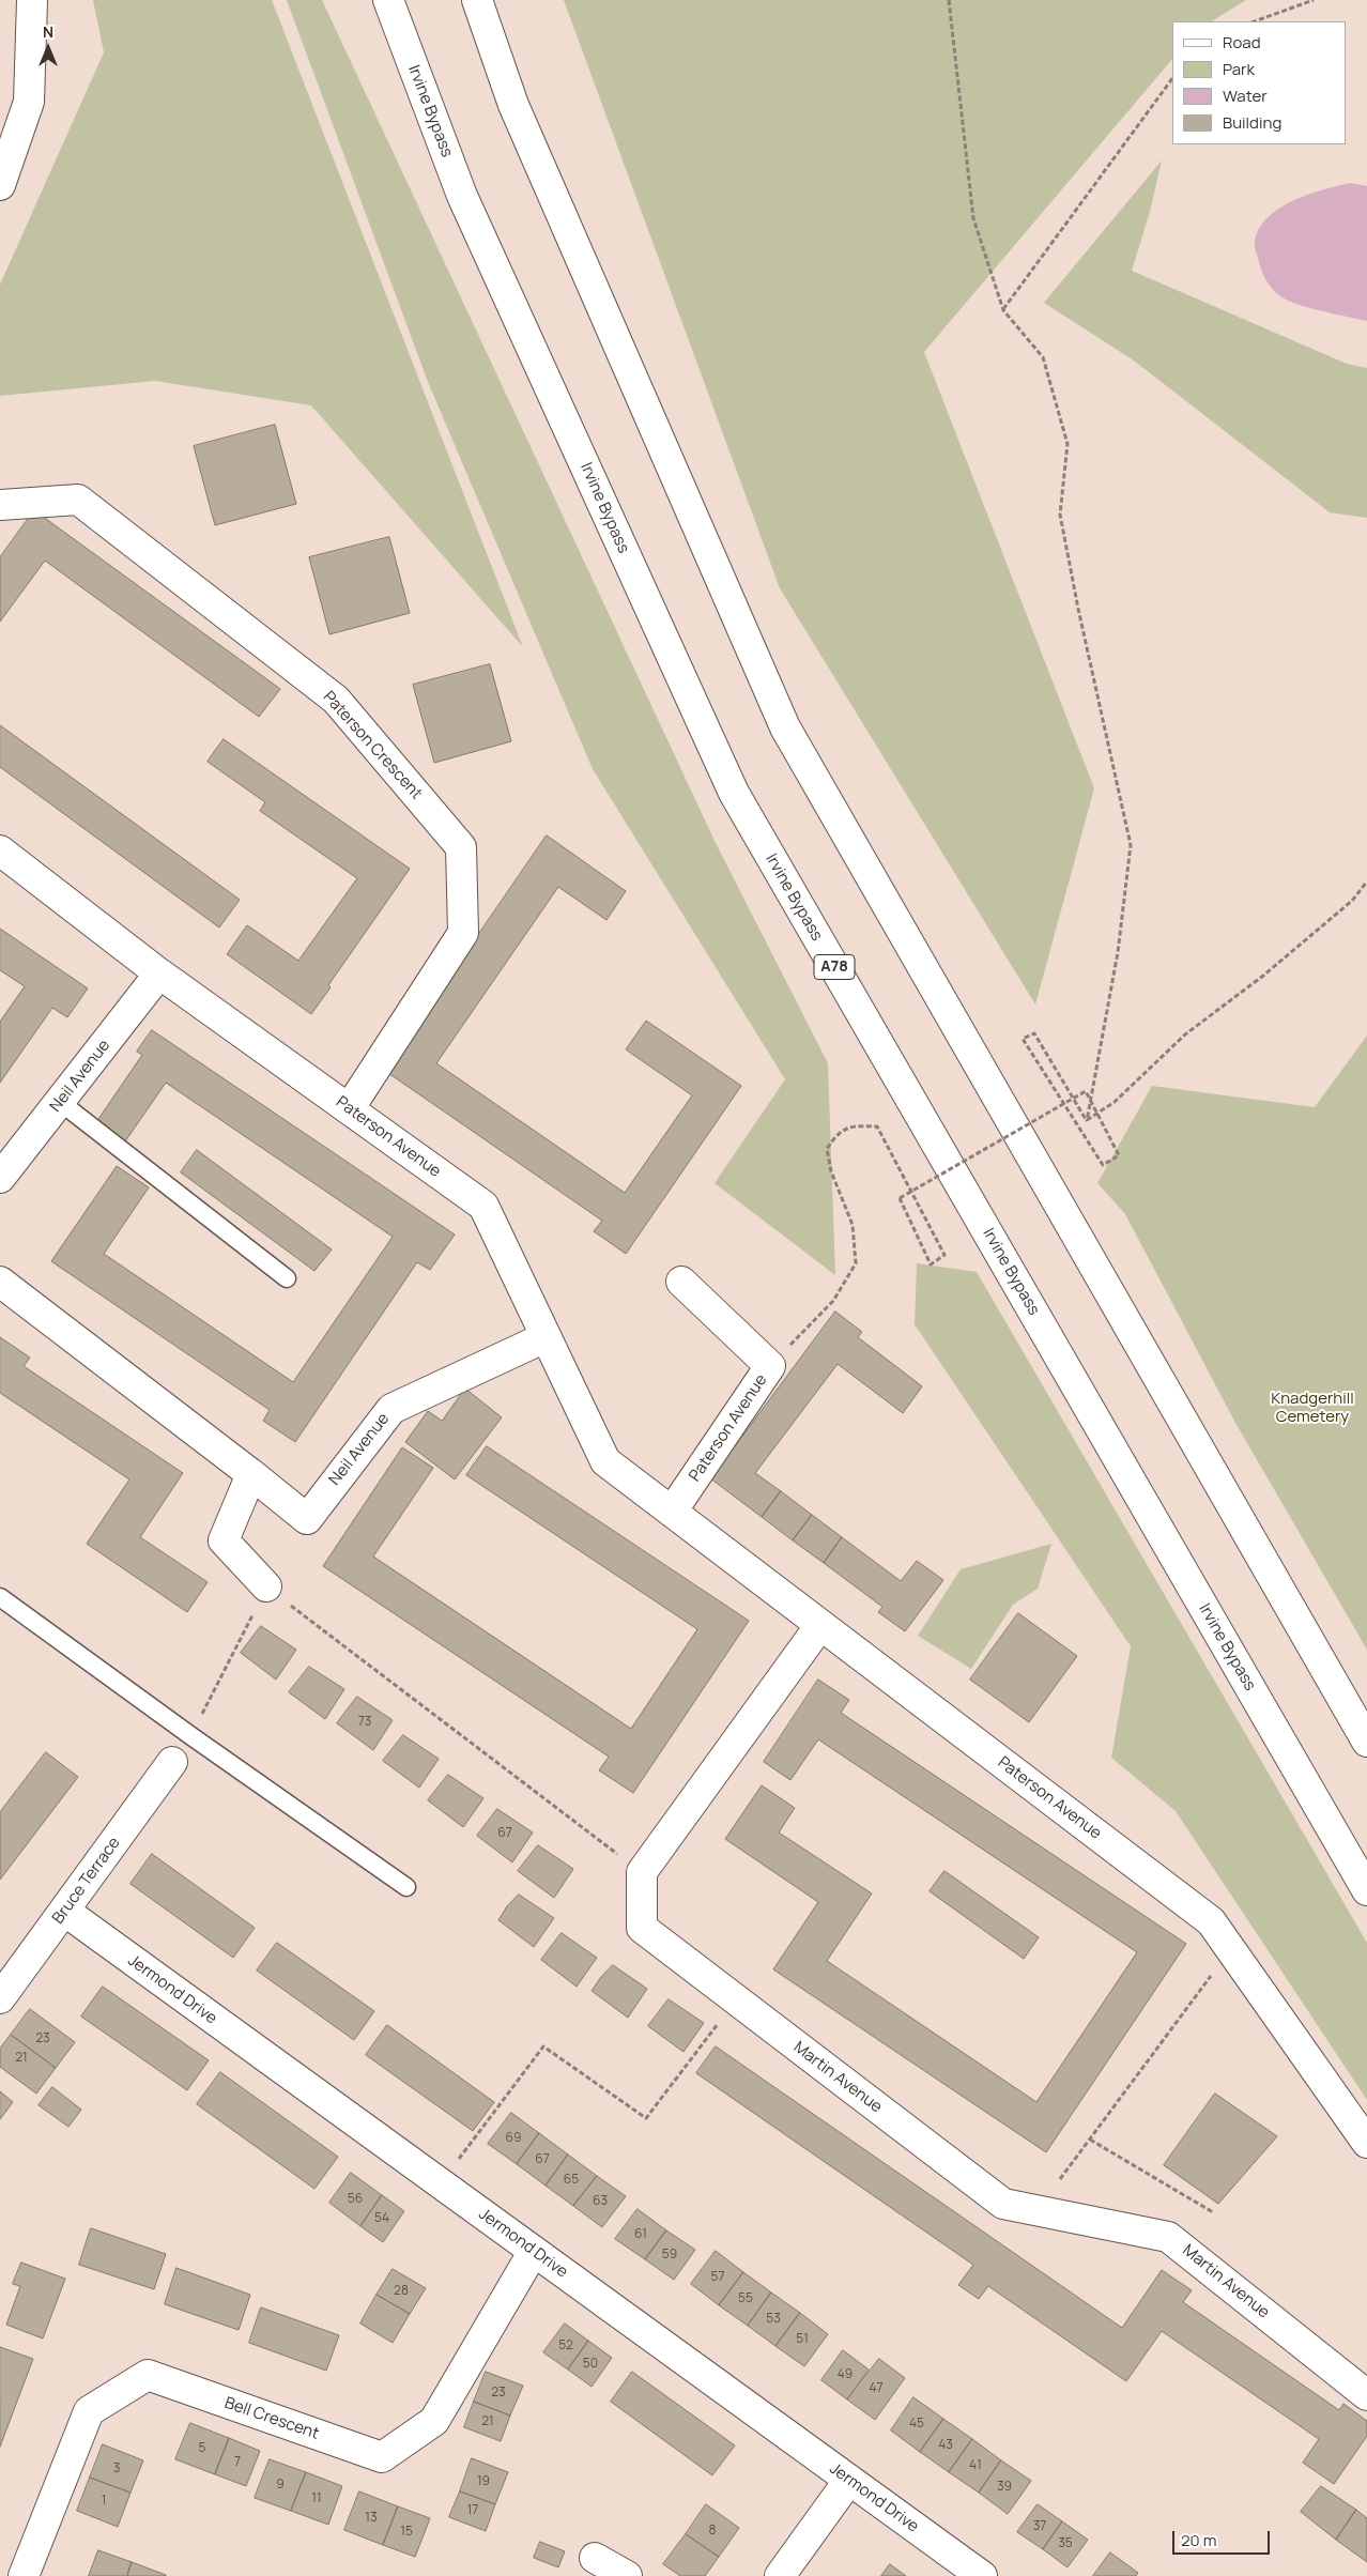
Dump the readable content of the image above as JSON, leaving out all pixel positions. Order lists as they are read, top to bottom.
{
  "streets": {
    "main road": [
      "Irvine Bypass",
      "Paterson Crescent",
      "A78",
      "Neil Avenue",
      "Paterson Avenue",
      "Bruce Terrace",
      "Jermond Drive",
      "Martin Avenue",
      "Bell Crescent"
    ]
  },
  "crossings": [
    ["Paterson Crescent", "Paterson Avenue"],
    ["Neil Avenue", "Paterson Avenue"],
    ["Bruce Terrace", "Jermond Drive"],
    ["Jermond Drive", "Bell Crescent"]
  ],
  "parks": ["Knadgerhill Cemetery"],
  "house_numbers": [
    "73",
    "67",
    "23",
    "21",
    "69",
    "67",
    "65",
    "56",
    "63",
    "54",
    "61",
    "59",
    "57",
    "28",
    "55",
    "53",
    "51",
    "52",
    "50",
    "49",
    "47",
    "23",
    "21",
    "45",
    "43",
    "5",
    "7",
    "41",
    "3",
    "19",
    "9",
    "39",
    "11",
    "1",
    "17",
    "13",
    "37",
    "8",
    "15",
    "35"
  ],
  "legend": [
    "Road",
    "Park",
    "Water",
    "Building"
  ],
  "scale_bar": "20 m",
  "north": "top"
}
